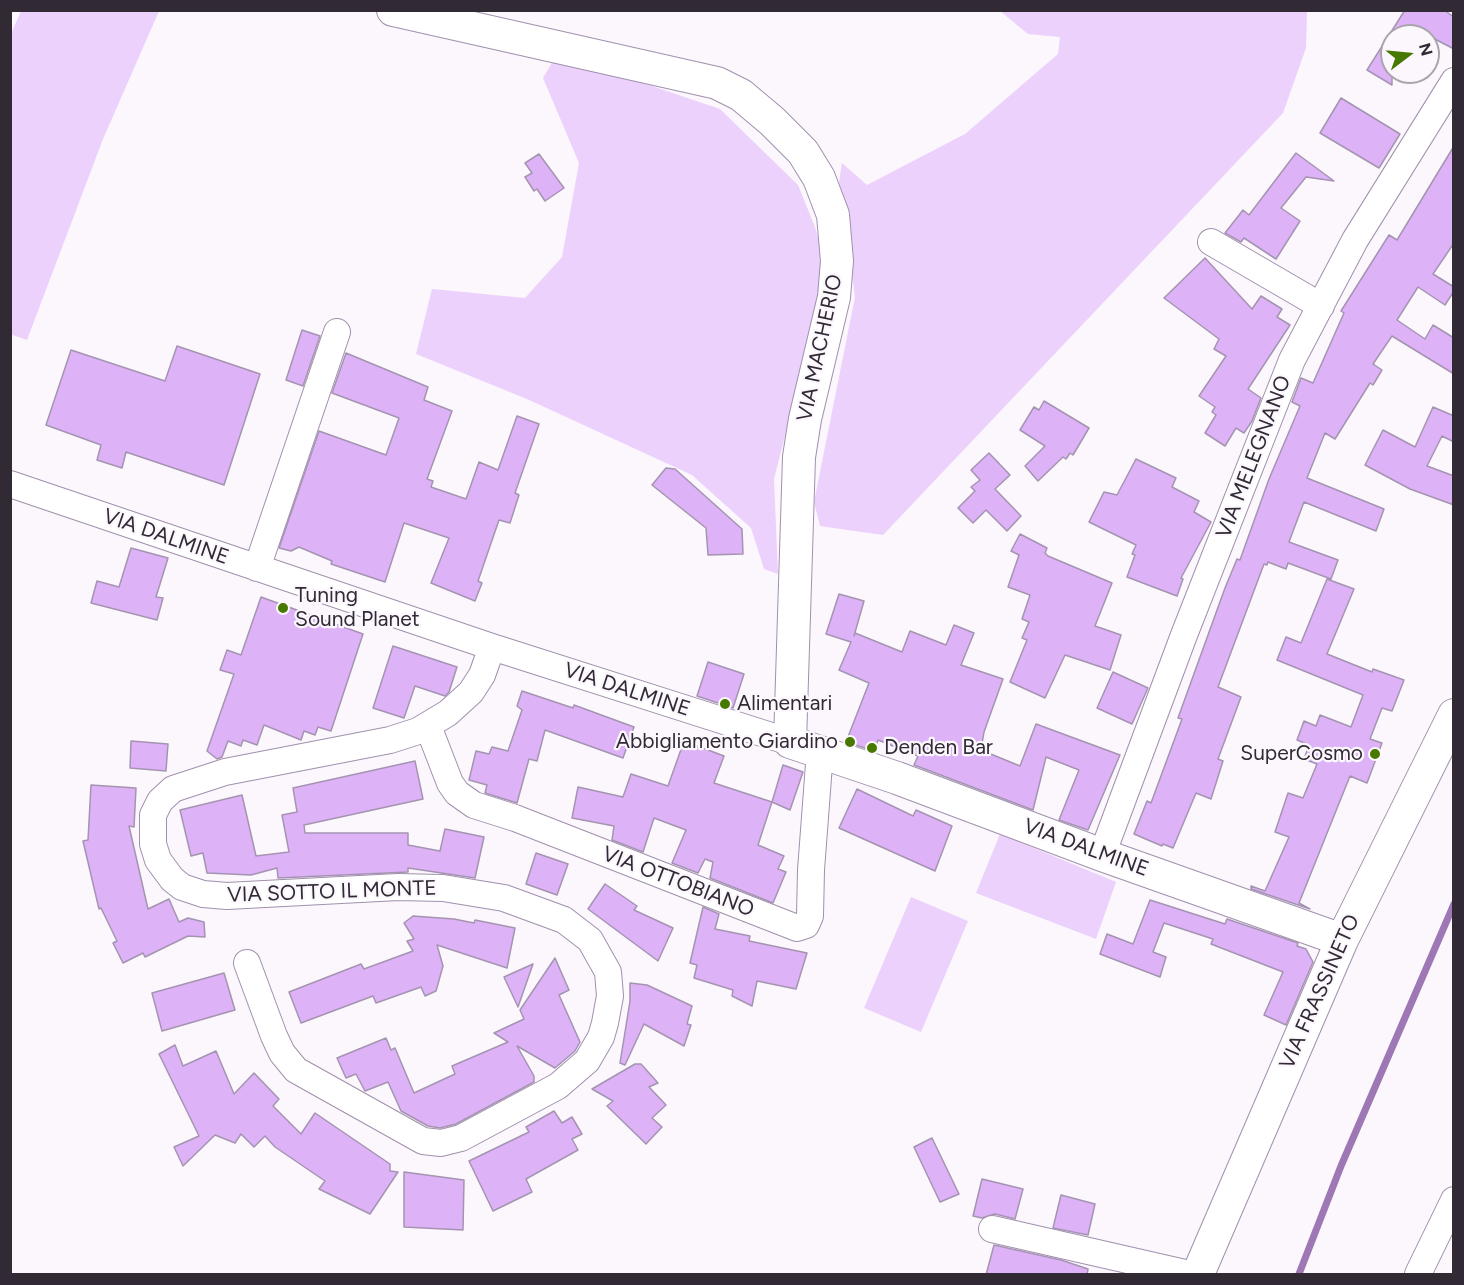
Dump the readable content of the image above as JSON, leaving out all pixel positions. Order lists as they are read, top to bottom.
{
  "streets": {
    "street": [
      "VIA MACHERIO",
      "VIA MELEGNANO",
      "VIA DALMINE",
      "VIA OTTOBIANO",
      "VIA SOTTO IL MONTE",
      "VIA FRASSINETO"
    ]
  },
  "crossings": [
    ["VIA MACHERIO", "VIA DALMINE"],
    ["VIA MELEGNANO", "VIA DALMINE"],
    ["VIA DALMINE", "VIA OTTOBIANO"],
    ["VIA DALMINE", "VIA SOTTO IL MONTE"],
    ["VIA DALMINE", "VIA FRASSINETO"],
    ["VIA OTTOBIANO", "VIA SOTTO IL MONTE"]
  ],
  "places": [
    "Tuning Sound Planet",
    "Alimentari",
    "Abbigliamento Giardino",
    "Denden Bar",
    "SuperCosmo"
  ],
  "north": "right"
}
